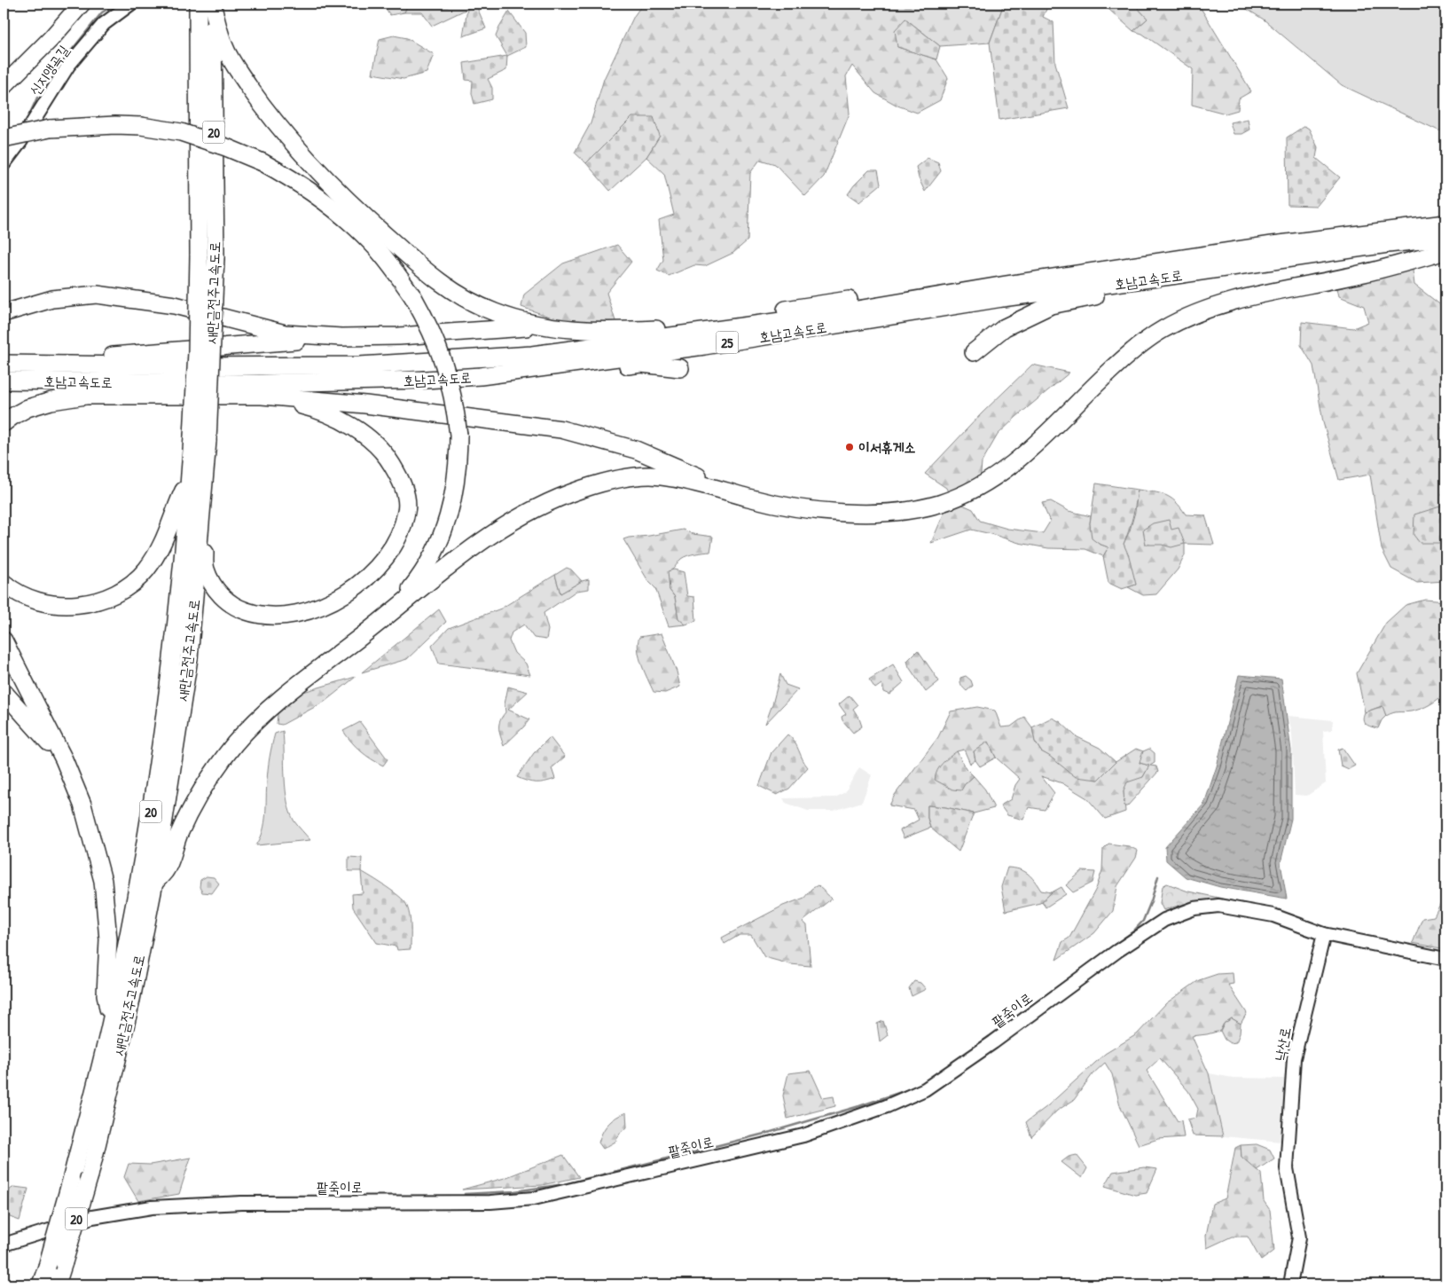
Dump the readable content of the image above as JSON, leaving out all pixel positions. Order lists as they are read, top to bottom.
{
  "streets": {
    "highway": [
      "20",
      "호남고속도로",
      "새만금전주고속도로",
      "25"
    ],
    "street": ["신지앵곡길", "팥죽이로", "낙산로"]
  },
  "crossings": [
    ["팥죽이로", "낙산로"]
  ],
  "places": ["이서휴게소"]
}
